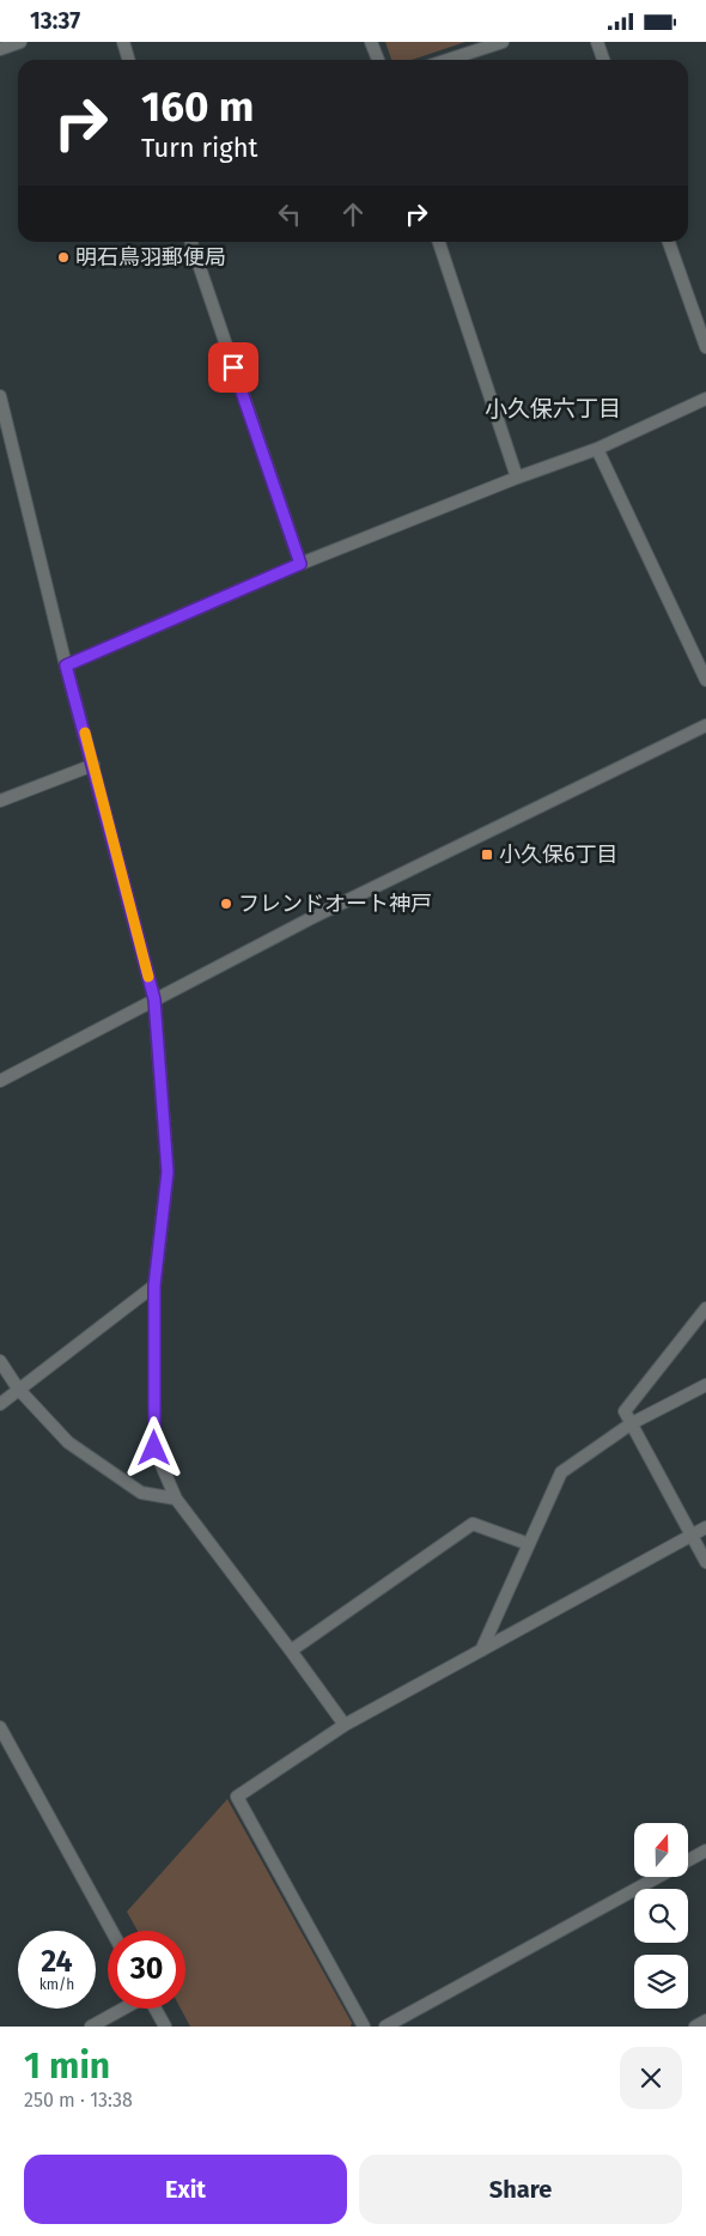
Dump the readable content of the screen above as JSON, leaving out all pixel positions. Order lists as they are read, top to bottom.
{
  "districts": ["小久保六丁目"],
  "places": {
    "other": ["明石鳥羽郵便局", "フレンドオート神戸"],
    "transit": ["小久保6丁目"]
  },
  "north": "top",
  "page": {
    "status": "13:37",
    "turn": ["160 m", "Turn right"],
    "speed": "24 km/h",
    "limit": "30",
    "heading": ["1 min", "250 m · 13:38"],
    "buttons": ["Exit", "Share"]
  }
}
